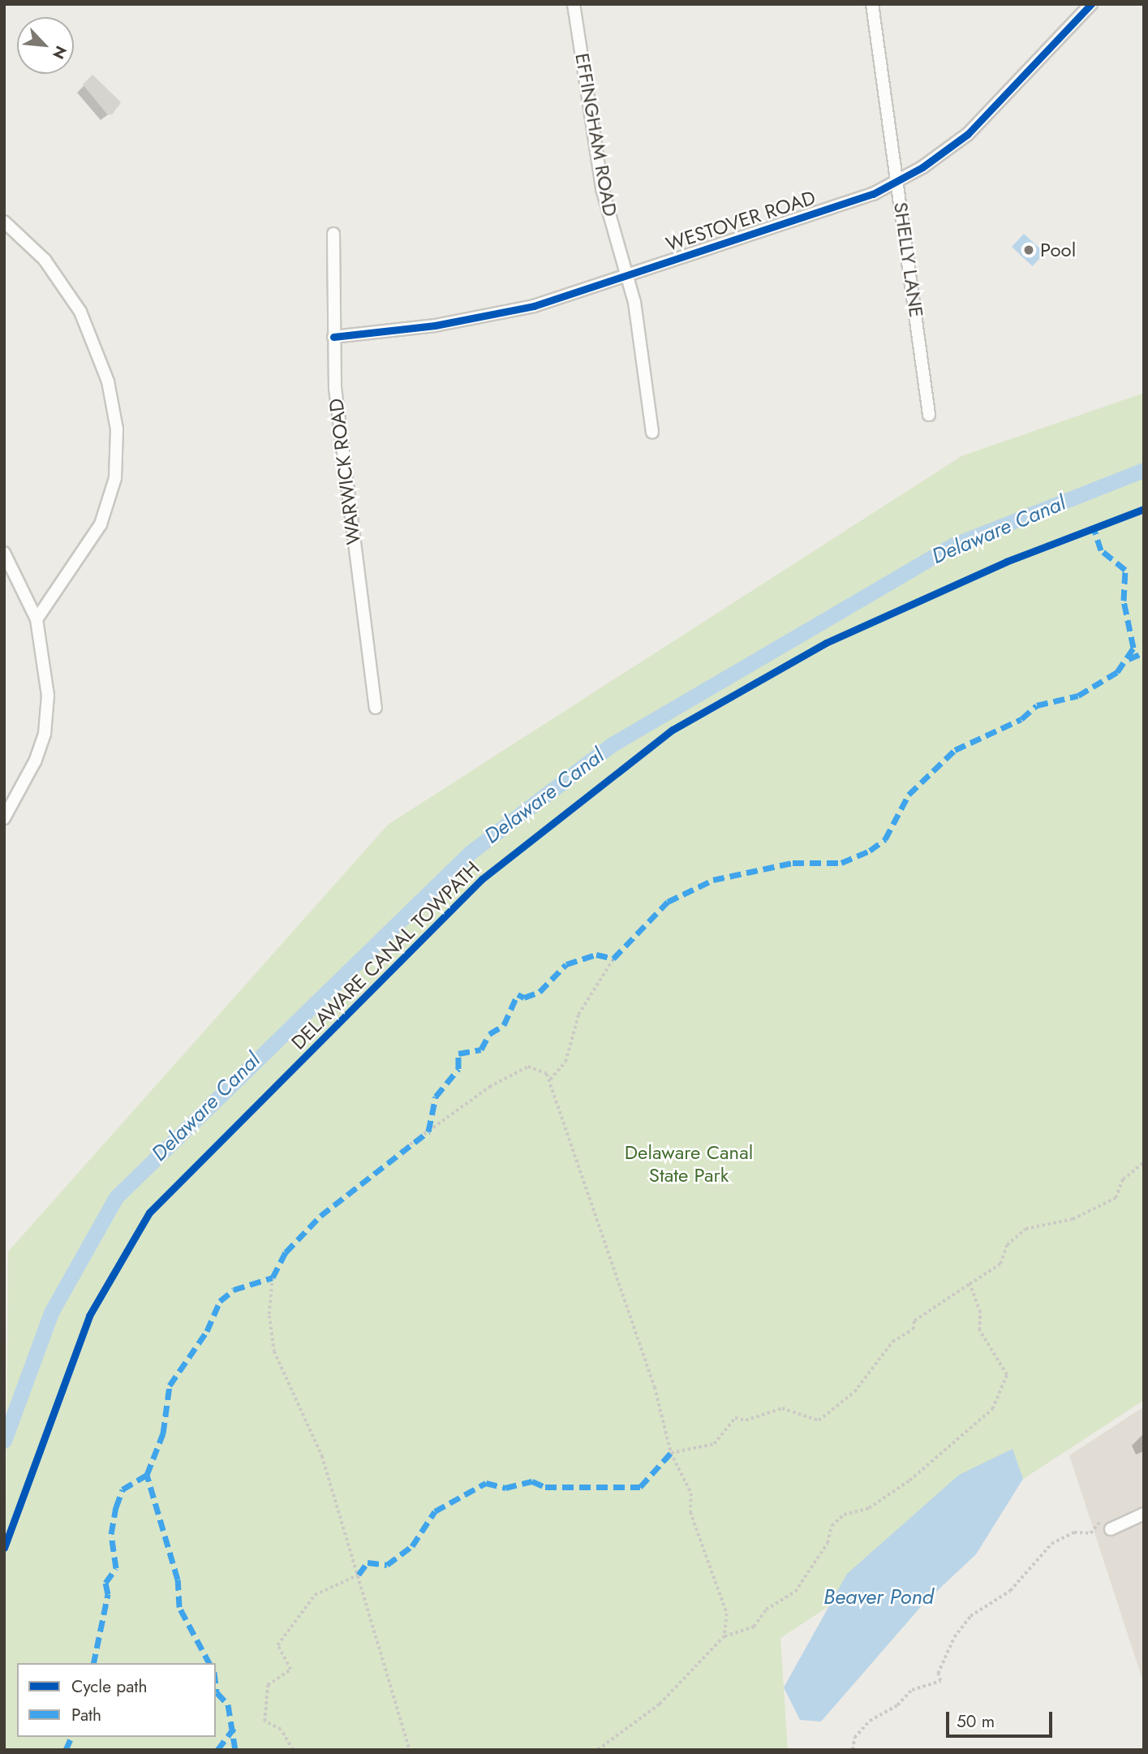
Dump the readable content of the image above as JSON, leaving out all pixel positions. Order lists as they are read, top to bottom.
{
  "streets": {
    "street": [
      "EFFINGHAM ROAD",
      "WESTOVER ROAD",
      "SHELLY LANE",
      "WARWICK ROAD"
    ],
    "cycle path": ["DELAWARE CANAL TOWPATH"]
  },
  "crossings": [
    ["EFFINGHAM ROAD", "WESTOVER ROAD"],
    ["WESTOVER ROAD", "SHELLY LANE"],
    ["WESTOVER ROAD", "WARWICK ROAD"]
  ],
  "water": ["Delaware Canal", "Beaver Pond"],
  "parks": ["Delaware Canal State Park"],
  "places": ["Pool"],
  "legend": ["Cycle path", "Path"],
  "scale_bar": "50 m",
  "north": "bottom right"
}
